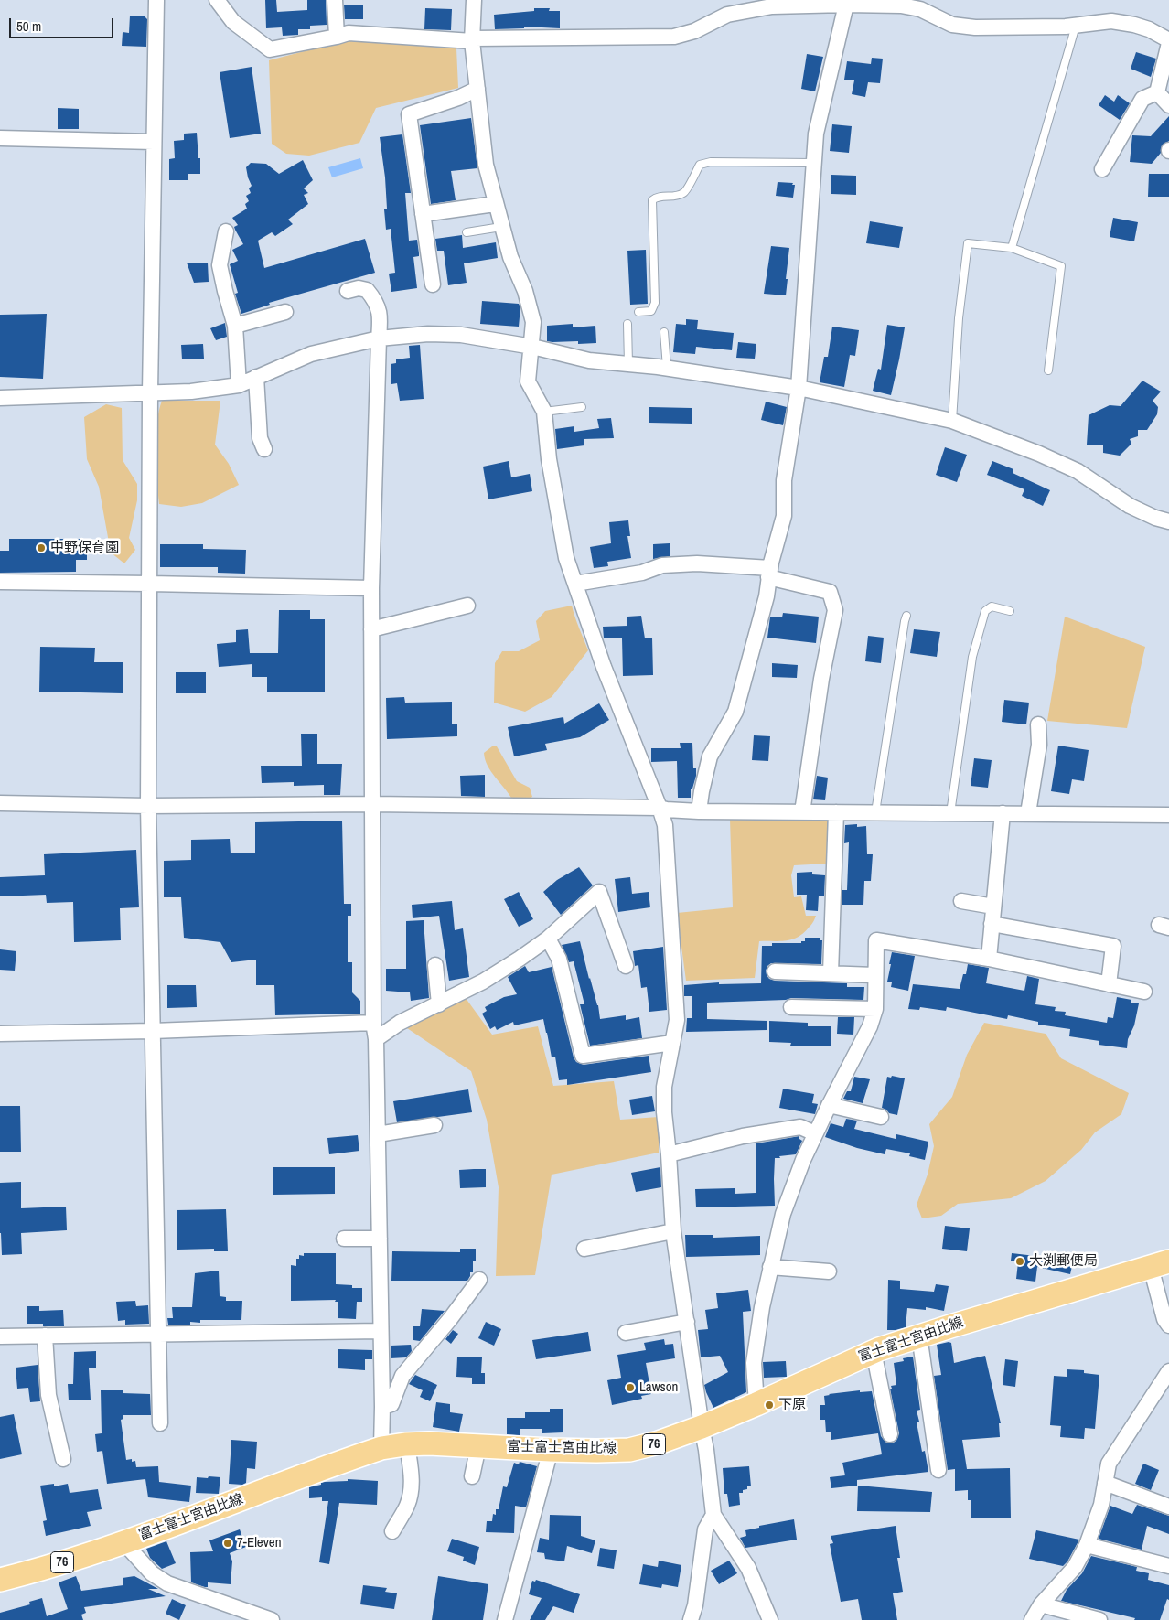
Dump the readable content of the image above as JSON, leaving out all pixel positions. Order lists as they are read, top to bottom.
{
  "streets": {
    "main road": ["富士富士宮由比線", "76"]
  },
  "places": [
    "中野保育園",
    "大渕郵便局",
    "Lawson",
    "下原",
    "7-Eleven"
  ],
  "scale_bar": "50 m"
}
